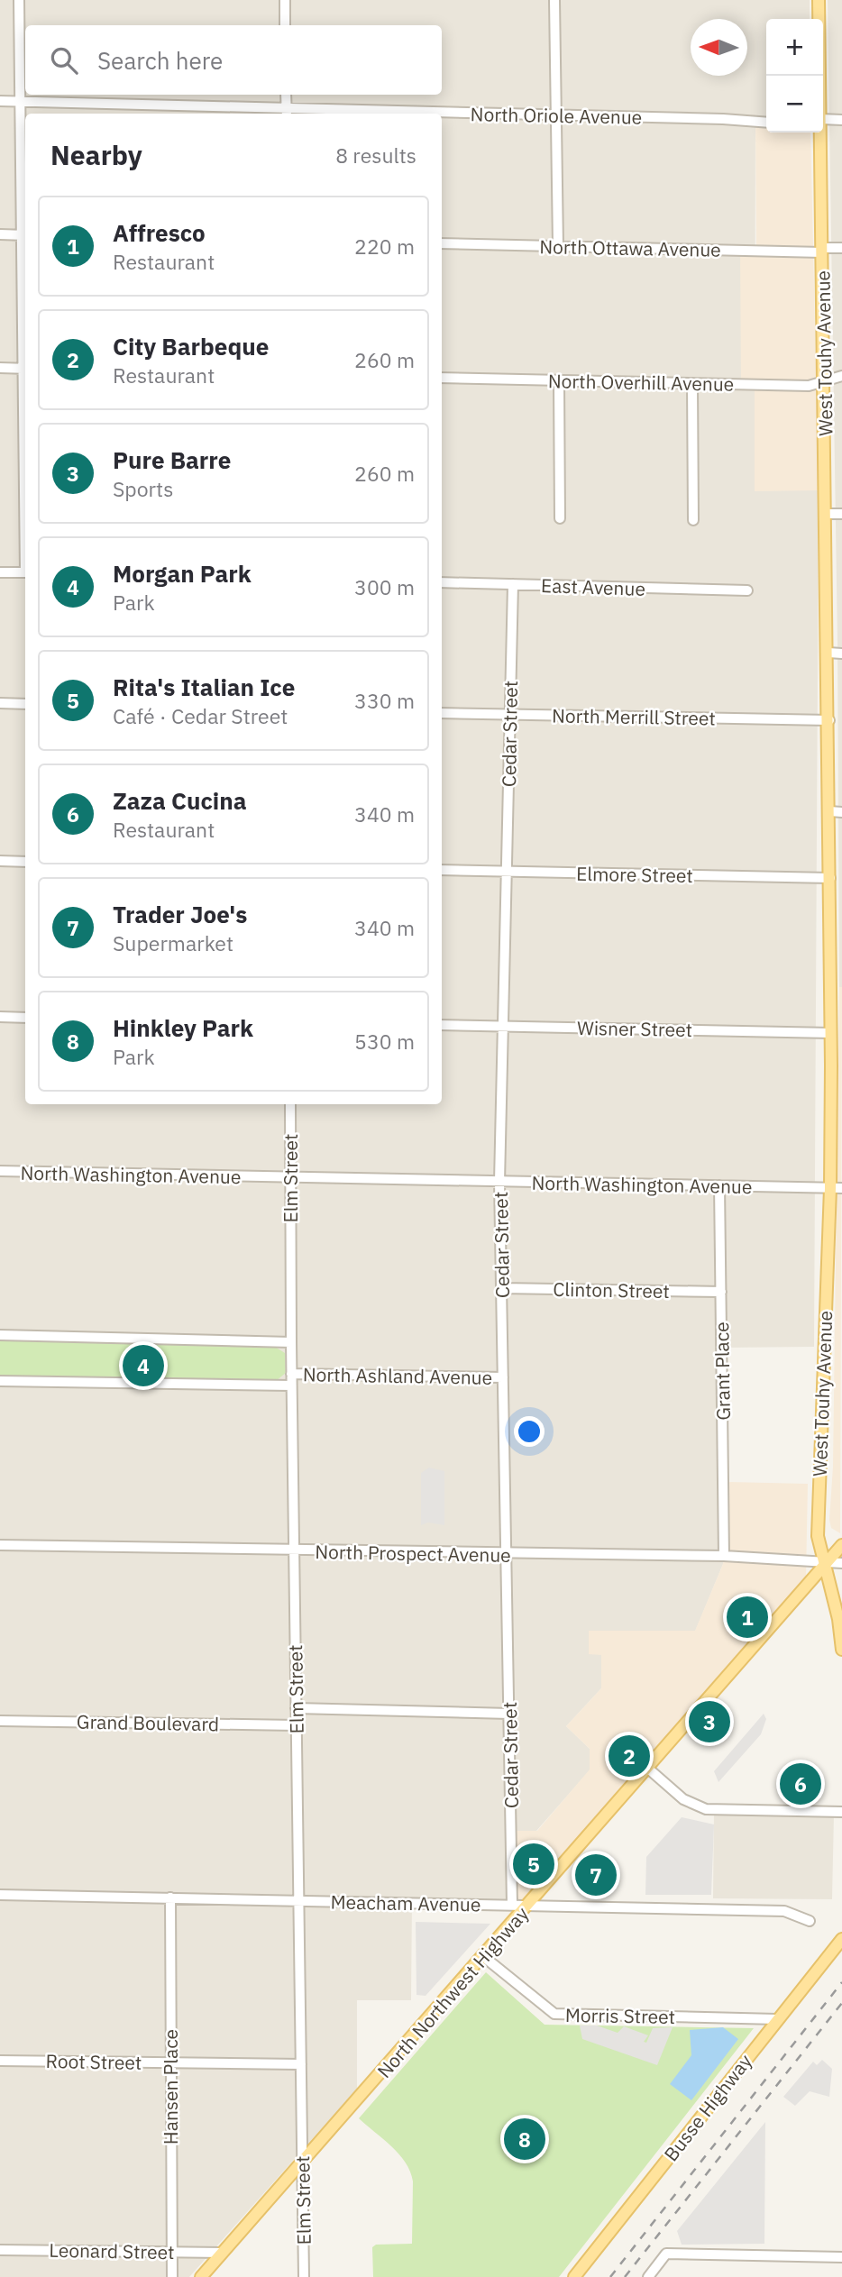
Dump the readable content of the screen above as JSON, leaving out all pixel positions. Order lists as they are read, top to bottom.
{
  "streets": {
    "main road": ["West Touhy Avenue", "North Northwest Highway", "Busse Highway"],
    "street": [
      "North Oriole Avenue",
      "North Ottawa Avenue",
      "North Overhill Avenue",
      "East Avenue",
      "North Merrill Street",
      "Cedar Street",
      "Elmore Street",
      "Wisner Street",
      "North Washington Avenue",
      "Elm Street",
      "Clinton Street",
      "Grant Place",
      "North Ashland Avenue",
      "North Prospect Avenue",
      "Grand Boulevard",
      "Meacham Avenue",
      "Morris Street",
      "Root Street",
      "Hansen Place",
      "Leonard Street"
    ]
  },
  "crossings": [
    ["North Ottawa Avenue", "West Touhy Avenue"],
    ["West Touhy Avenue", "North Overhill Avenue"],
    ["West Touhy Avenue", "North Merrill Street"],
    ["West Touhy Avenue", "Elmore Street"],
    ["West Touhy Avenue", "Wisner Street"],
    ["West Touhy Avenue", "North Washington Avenue"],
    ["West Touhy Avenue", "North Prospect Avenue"],
    ["West Touhy Avenue", "North Northwest Highway"],
    ["East Avenue", "Cedar Street"],
    ["North Merrill Street", "Cedar Street"],
    ["Cedar Street", "Elmore Street"],
    ["Cedar Street", "Wisner Street"],
    ["Cedar Street", "North Washington Avenue"],
    ["Cedar Street", "Clinton Street"],
    ["Cedar Street", "North Ashland Avenue"],
    ["Cedar Street", "North Prospect Avenue"],
    ["Cedar Street", "Meacham Avenue"],
    ["North Washington Avenue", "Elm Street"],
    ["North Washington Avenue", "Grant Place"],
    ["Elm Street", "North Ashland Avenue"],
    ["Elm Street", "North Prospect Avenue"],
    ["Elm Street", "Grand Boulevard"],
    ["Elm Street", "Meacham Avenue"],
    ["Elm Street", "North Northwest Highway"],
    ["Elm Street", "Root Street"],
    ["Clinton Street", "Grant Place"],
    ["Grant Place", "North Prospect Avenue"],
    ["North Prospect Avenue", "North Northwest Highway"],
    ["Meacham Avenue", "North Northwest Highway"],
    ["Meacham Avenue", "Hansen Place"],
    ["North Northwest Highway", "Morris Street"],
    ["North Northwest Highway", "Leonard Street"],
    ["Morris Street", "Busse Highway"],
    ["Root Street", "Hansen Place"],
    ["Hansen Place", "Leonard Street"]
  ],
  "north": "left",
  "page": {
    "map_buttons": ["+", "−"],
    "search": "Search here",
    "heading": ["Nearby", "8 results"],
    "list": [
      {
        "mark": "1",
        "name": "Affresco",
        "note": "Restaurant",
        "value": "220 m"
      },
      {
        "mark": "2",
        "name": "City Barbeque",
        "note": "Restaurant",
        "value": "260 m"
      },
      {
        "mark": "3",
        "name": "Pure Barre",
        "note": "Sports",
        "value": "260 m"
      },
      {
        "mark": "4",
        "name": "Morgan Park",
        "note": "Park",
        "value": "300 m"
      },
      {
        "mark": "5",
        "name": "Rita's Italian Ice",
        "note": "Café · Cedar Street",
        "value": "330 m"
      },
      {
        "mark": "6",
        "name": "Zaza Cucina",
        "note": "Restaurant",
        "value": "340 m"
      },
      {
        "mark": "7",
        "name": "Trader Joe's",
        "note": "Supermarket",
        "value": "340 m"
      },
      {
        "mark": "8",
        "name": "Hinkley Park",
        "note": "Park",
        "value": "530 m"
      }
    ],
    "pins": [
      "4",
      "1",
      "3",
      "2",
      "6",
      "5",
      "7",
      "8"
    ]
  }
}
